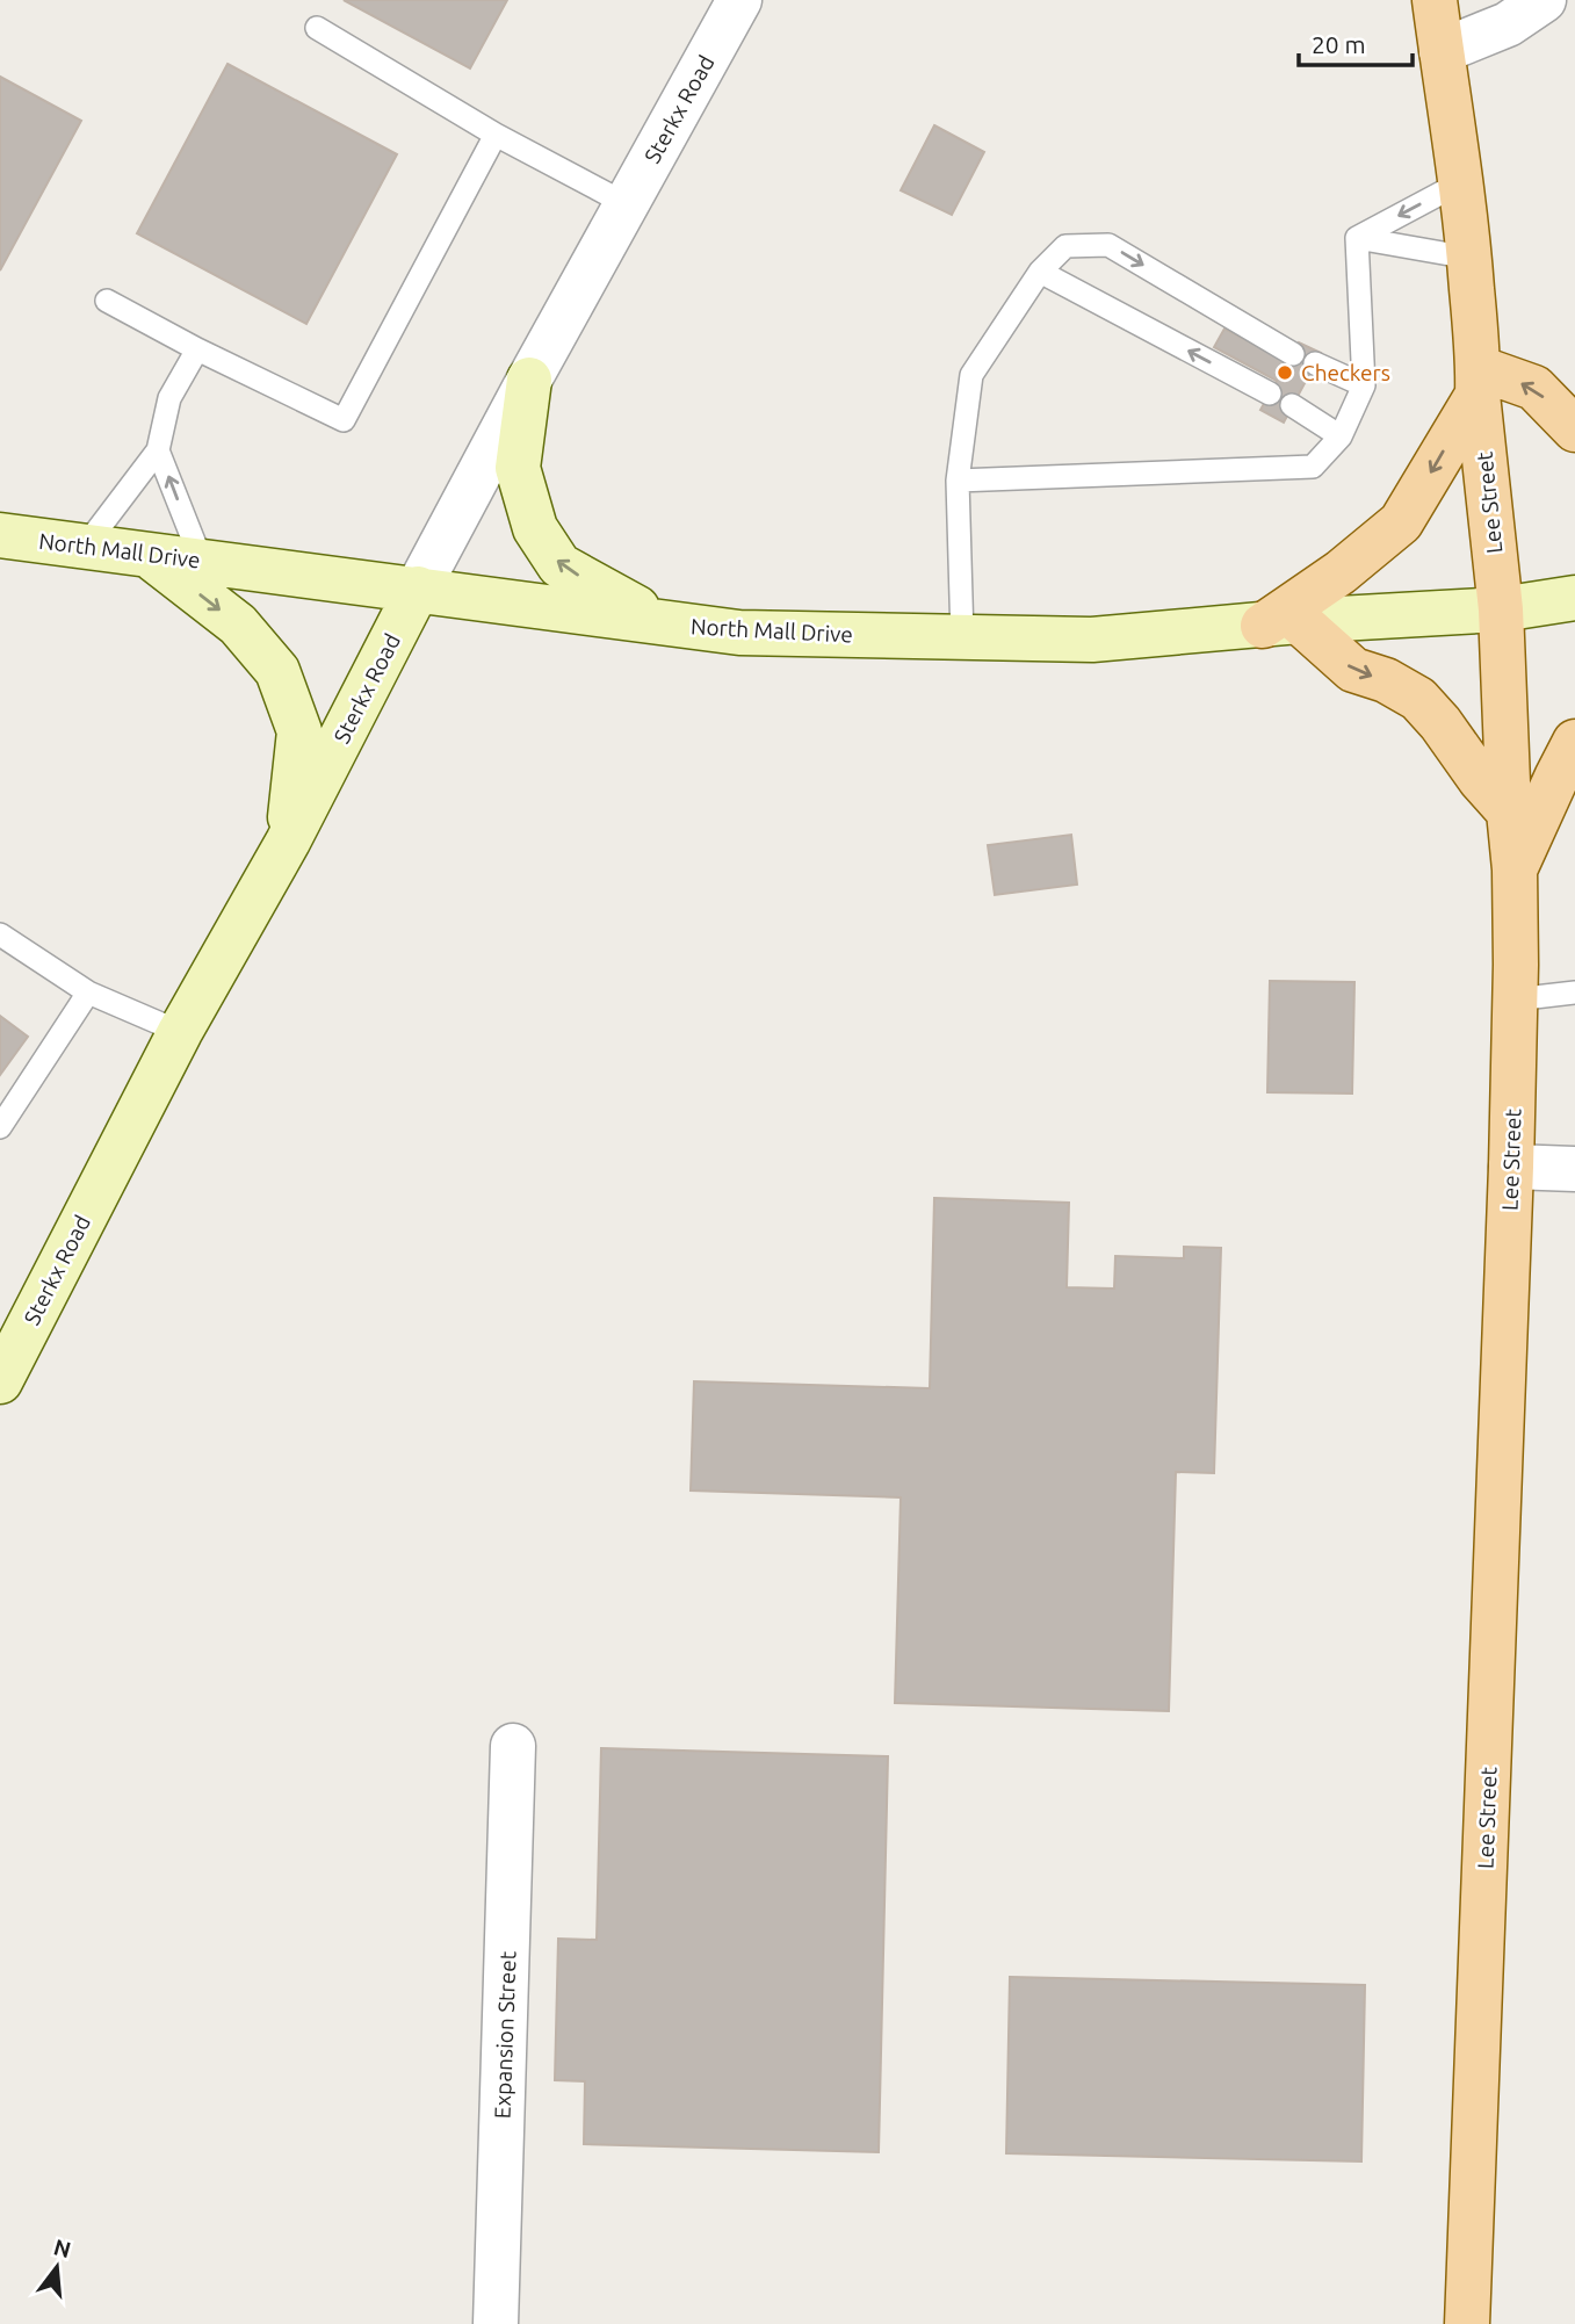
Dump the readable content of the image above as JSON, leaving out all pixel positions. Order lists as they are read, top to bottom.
{
  "streets": {
    "main road": ["Lee Street"],
    "street": ["Sterkx Road", "North Mall Drive", "Expansion Street"]
  },
  "crossings": [
    ["Sterkx Road", "North Mall Drive"],
    ["Lee Street", "North Mall Drive"]
  ],
  "places": ["Checkers"],
  "scale_bar": "20 m",
  "north": "top"
}
